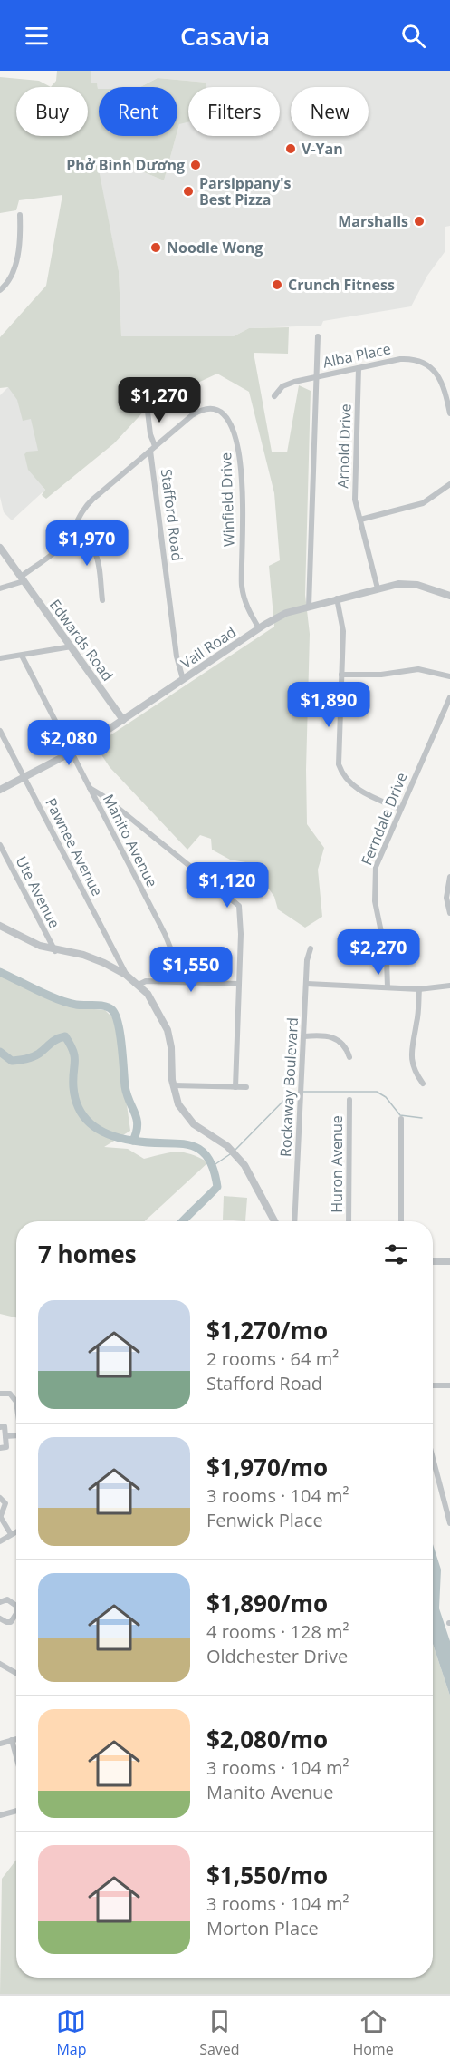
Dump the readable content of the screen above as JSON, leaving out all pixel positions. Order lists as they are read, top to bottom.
{
  "streets": {
    "street": [
      "Alba Place",
      "Arnold Drive",
      "Winfield Drive",
      "Stafford Road",
      "Edwards Road",
      "Vail Road",
      "Ferndale Drive",
      "Manito Avenue",
      "Pawnee Avenue",
      "Ute Avenue",
      "Rockaway Boulevard",
      "Huron Avenue"
    ]
  },
  "crossings": [
    ["Alba Place", "Arnold Drive"],
    ["Arnold Drive", "Vail Road"],
    ["Winfield Drive", "Stafford Road"],
    ["Winfield Drive", "Edwards Road"],
    ["Winfield Drive", "Vail Road"],
    ["Stafford Road", "Vail Road"],
    ["Edwards Road", "Vail Road"],
    ["Vail Road", "Manito Avenue"],
    ["Vail Road", "Pawnee Avenue"]
  ],
  "places": [
    "V-Yan",
    "Phở Bình Dương",
    "Parsippany's Best Pizza",
    "Marshalls",
    "Noodle Wong",
    "Crunch Fitness"
  ],
  "page": {
    "header": "Casavia",
    "chip": [
      "Buy",
      "Rent",
      "Filters",
      "New"
    ],
    "price": [
      "$1,270",
      "$1,970",
      "$1,890",
      "$2,080",
      "$1,120",
      "$2,270",
      "$1,550"
    ],
    "heading": "7 homes",
    "list": [
      {
        "name": "$1,270/mo",
        "note": "2 rooms · 64 m² · Stafford Road"
      },
      {
        "name": "$1,970/mo",
        "note": "3 rooms · 104 m² · Fenwick Place"
      },
      {
        "name": "$1,890/mo",
        "note": "4 rooms · 128 m² · Oldchester Drive"
      },
      {
        "name": "$2,080/mo",
        "note": "3 rooms · 104 m² · Manito Avenue"
      },
      {
        "name": "$1,550/mo",
        "note": "3 rooms · 104 m² · Morton Place"
      }
    ],
    "tabs": ["Map", "Saved", "Home"]
  }
}
